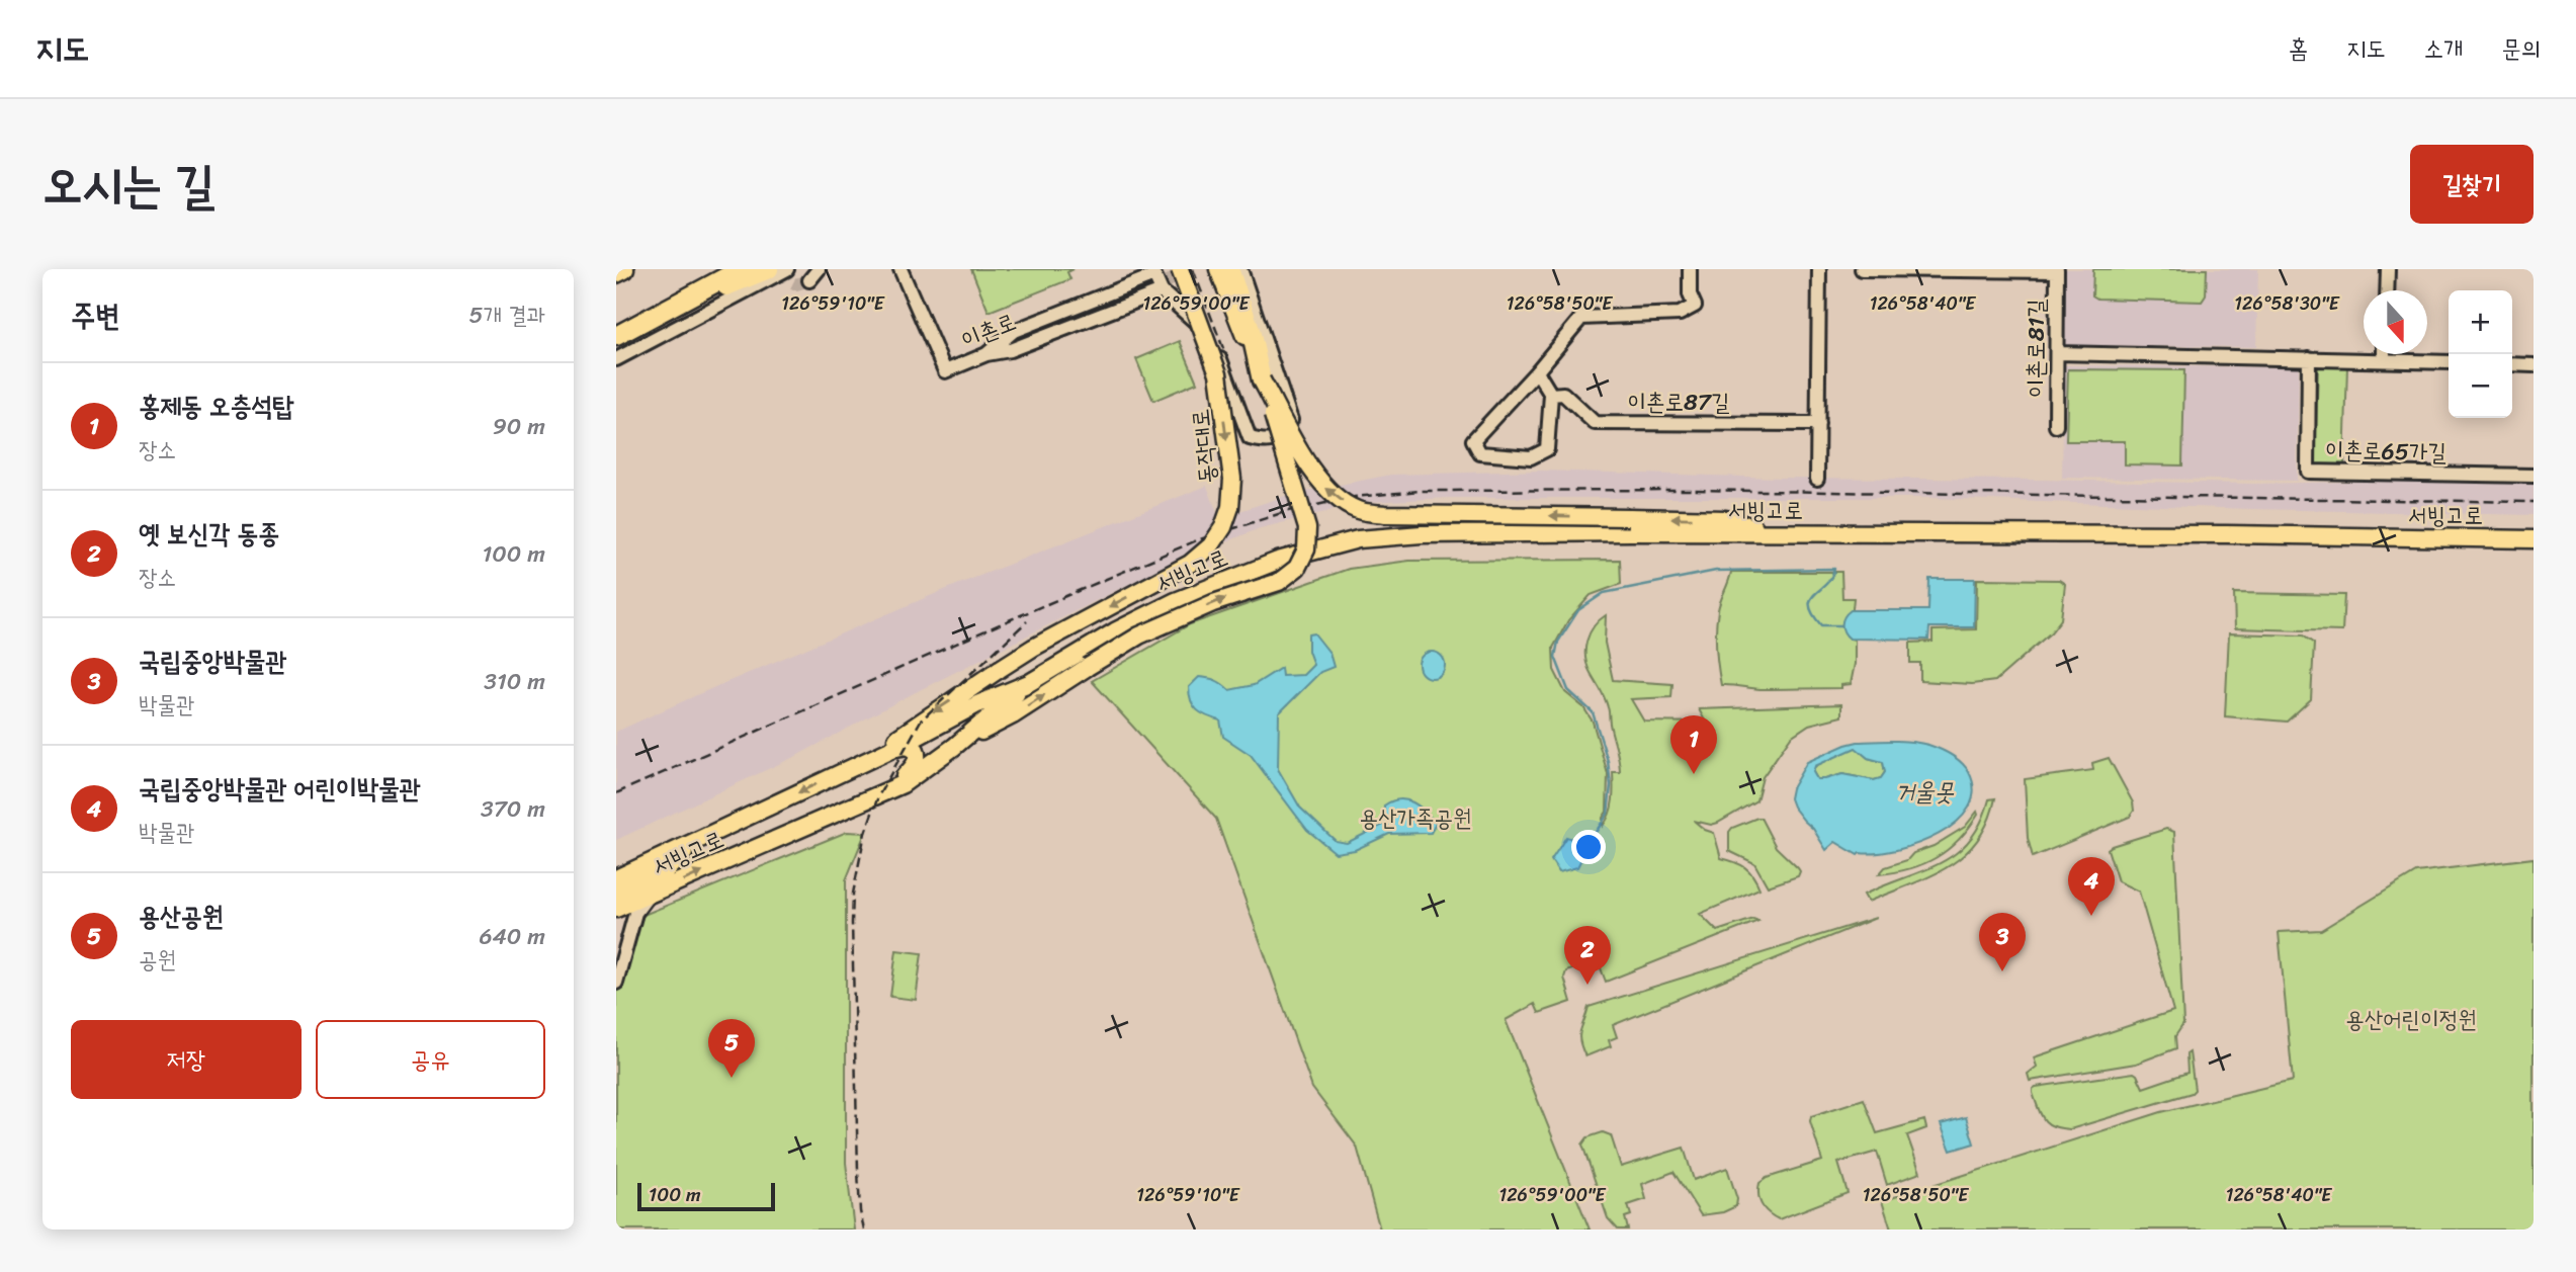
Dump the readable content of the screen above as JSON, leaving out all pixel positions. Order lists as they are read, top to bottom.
{
  "streets": {
    "main road": ["동작대로", "서빙고로"],
    "street": [
      "이촌로",
      "이촌로81길",
      "이촌로87길",
      "이촌로65가길"
    ]
  },
  "crossings": [
    ["동작대로", "서빙고로"]
  ],
  "one_way": ["동작대로"],
  "water": ["거울못"],
  "parks": ["용산가족공원", "용산어린이정원"],
  "scale_bar": "100 m",
  "north": "bottom",
  "page": {
    "header": "지도",
    "nav": [
      "홈",
      "지도",
      "소개",
      "문의"
    ],
    "title": "오시는 길",
    "buttons": [
      "길찾기",
      ["저장", "공유"]
    ],
    "heading": ["주변", "5개 결과"],
    "map_buttons": ["+", "−"],
    "list": [
      {
        "mark": "1",
        "name": "홍제동 오층석탑",
        "note": "장소",
        "value": "90 m"
      },
      {
        "mark": "2",
        "name": "옛 보신각 동종",
        "note": "장소",
        "value": "100 m"
      },
      {
        "mark": "3",
        "name": "국립중앙박물관",
        "note": "박물관",
        "value": "310 m"
      },
      {
        "mark": "4",
        "name": "국립중앙박물관 어린이박물관",
        "note": "박물관",
        "value": "370 m"
      },
      {
        "mark": "5",
        "name": "용산공원",
        "note": "공원",
        "value": "640 m"
      }
    ],
    "pins": [
      "1",
      "4",
      "3",
      "2",
      "5"
    ],
    "scale": "100 m"
  },
  "coordinates": [
    "126°58'30\"E",
    "126°59'10\"E",
    "126°59'00\"E",
    "126°58'50\"E",
    "126°58'40\"E"
  ]
}
